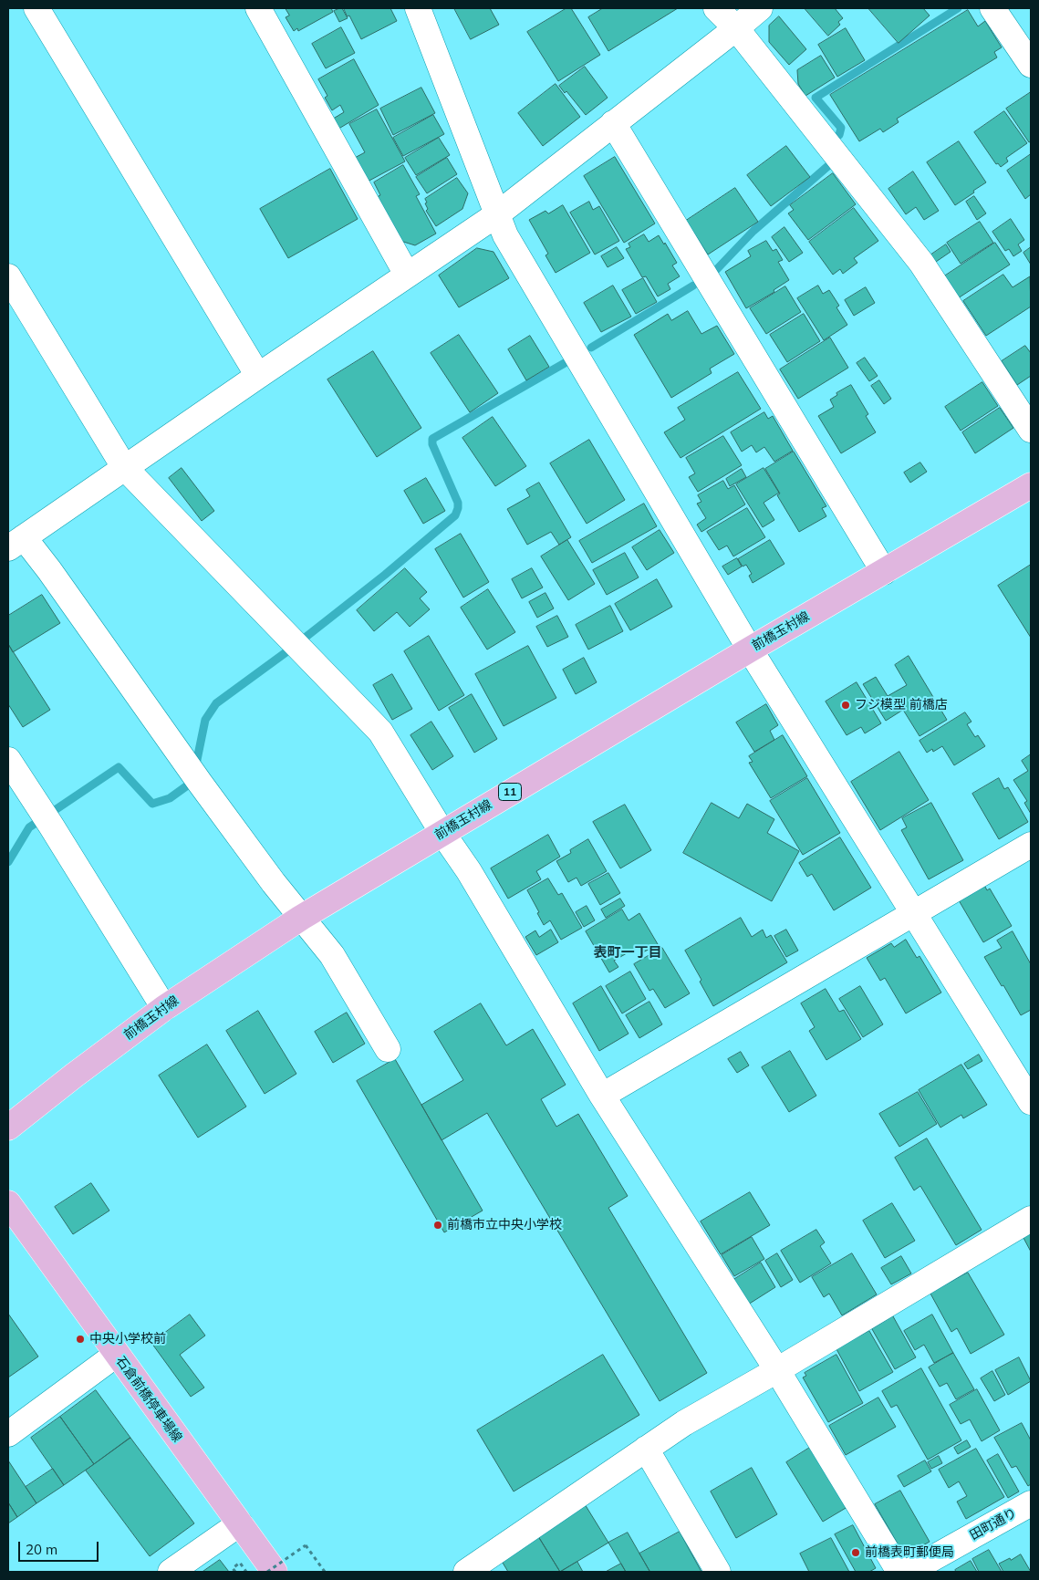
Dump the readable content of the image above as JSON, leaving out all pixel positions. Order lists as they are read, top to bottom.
{
  "streets": {
    "main road": ["前橋玉村線", "11", "石倉前橋停車場線"],
    "street": ["田町通り"]
  },
  "districts": ["表町一丁目"],
  "places": [
    "フジ模型 前橋店",
    "前橋市立中央小学校",
    "中央小学校前",
    "前橋表町郵便局"
  ],
  "scale_bar": "20 m"
}
